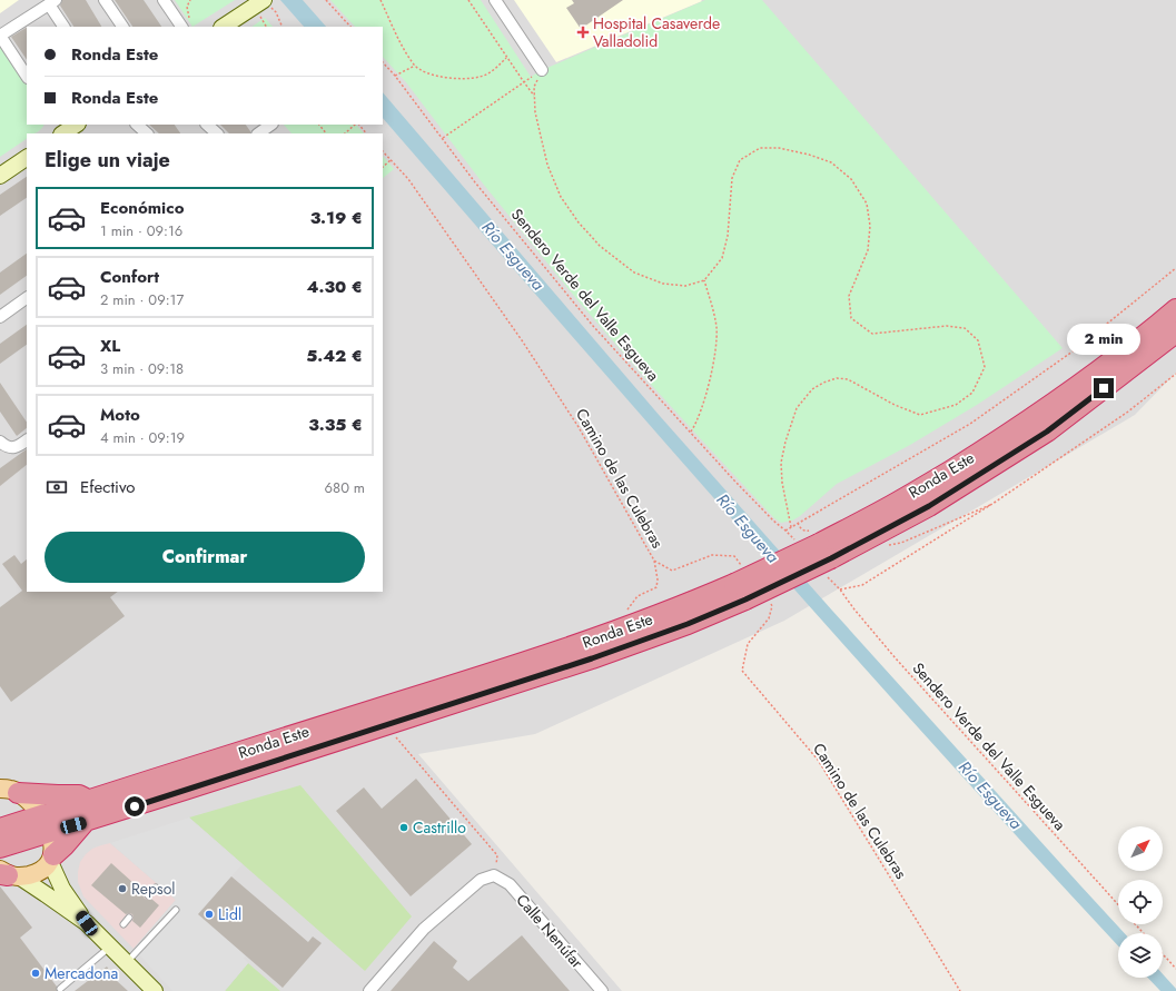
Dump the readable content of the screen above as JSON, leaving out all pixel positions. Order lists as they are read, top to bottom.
{
  "streets": {
    "highway": ["Ronda Este"],
    "street": ["Calle Nenúfar"],
    "path": ["Sendero Verde del Valle Esgueva", "Camino de las Culebras"]
  },
  "crossings": [
    ["Ronda Este", "Camino de las Culebras"]
  ],
  "water": ["Río Esgueva"],
  "places": {
    "health": ["Hospital Casaverde Valladolid"],
    "other": [
      "Castrillo",
      "Repsol",
      "Lidl",
      "Mercadona"
    ]
  },
  "north": "top right",
  "page": {
    "banner": ["Ronda Este", "Ronda Este"],
    "heading": "Elige un viaje",
    "list": [
      {
        "name": "Económico",
        "note": "1 min · 09:16",
        "value": "3.19 €"
      },
      {
        "name": "Confort",
        "note": "2 min · 09:17",
        "value": "4.30 €"
      },
      {
        "name": "XL",
        "note": "3 min · 09:18",
        "value": "5.42 €"
      },
      {
        "name": "Moto",
        "note": "4 min · 09:19",
        "value": "3.35 €"
      }
    ],
    "bubble": "2 min",
    "pay": ["Efectivo", "680 m"],
    "buttons": "Confirmar"
  }
}
